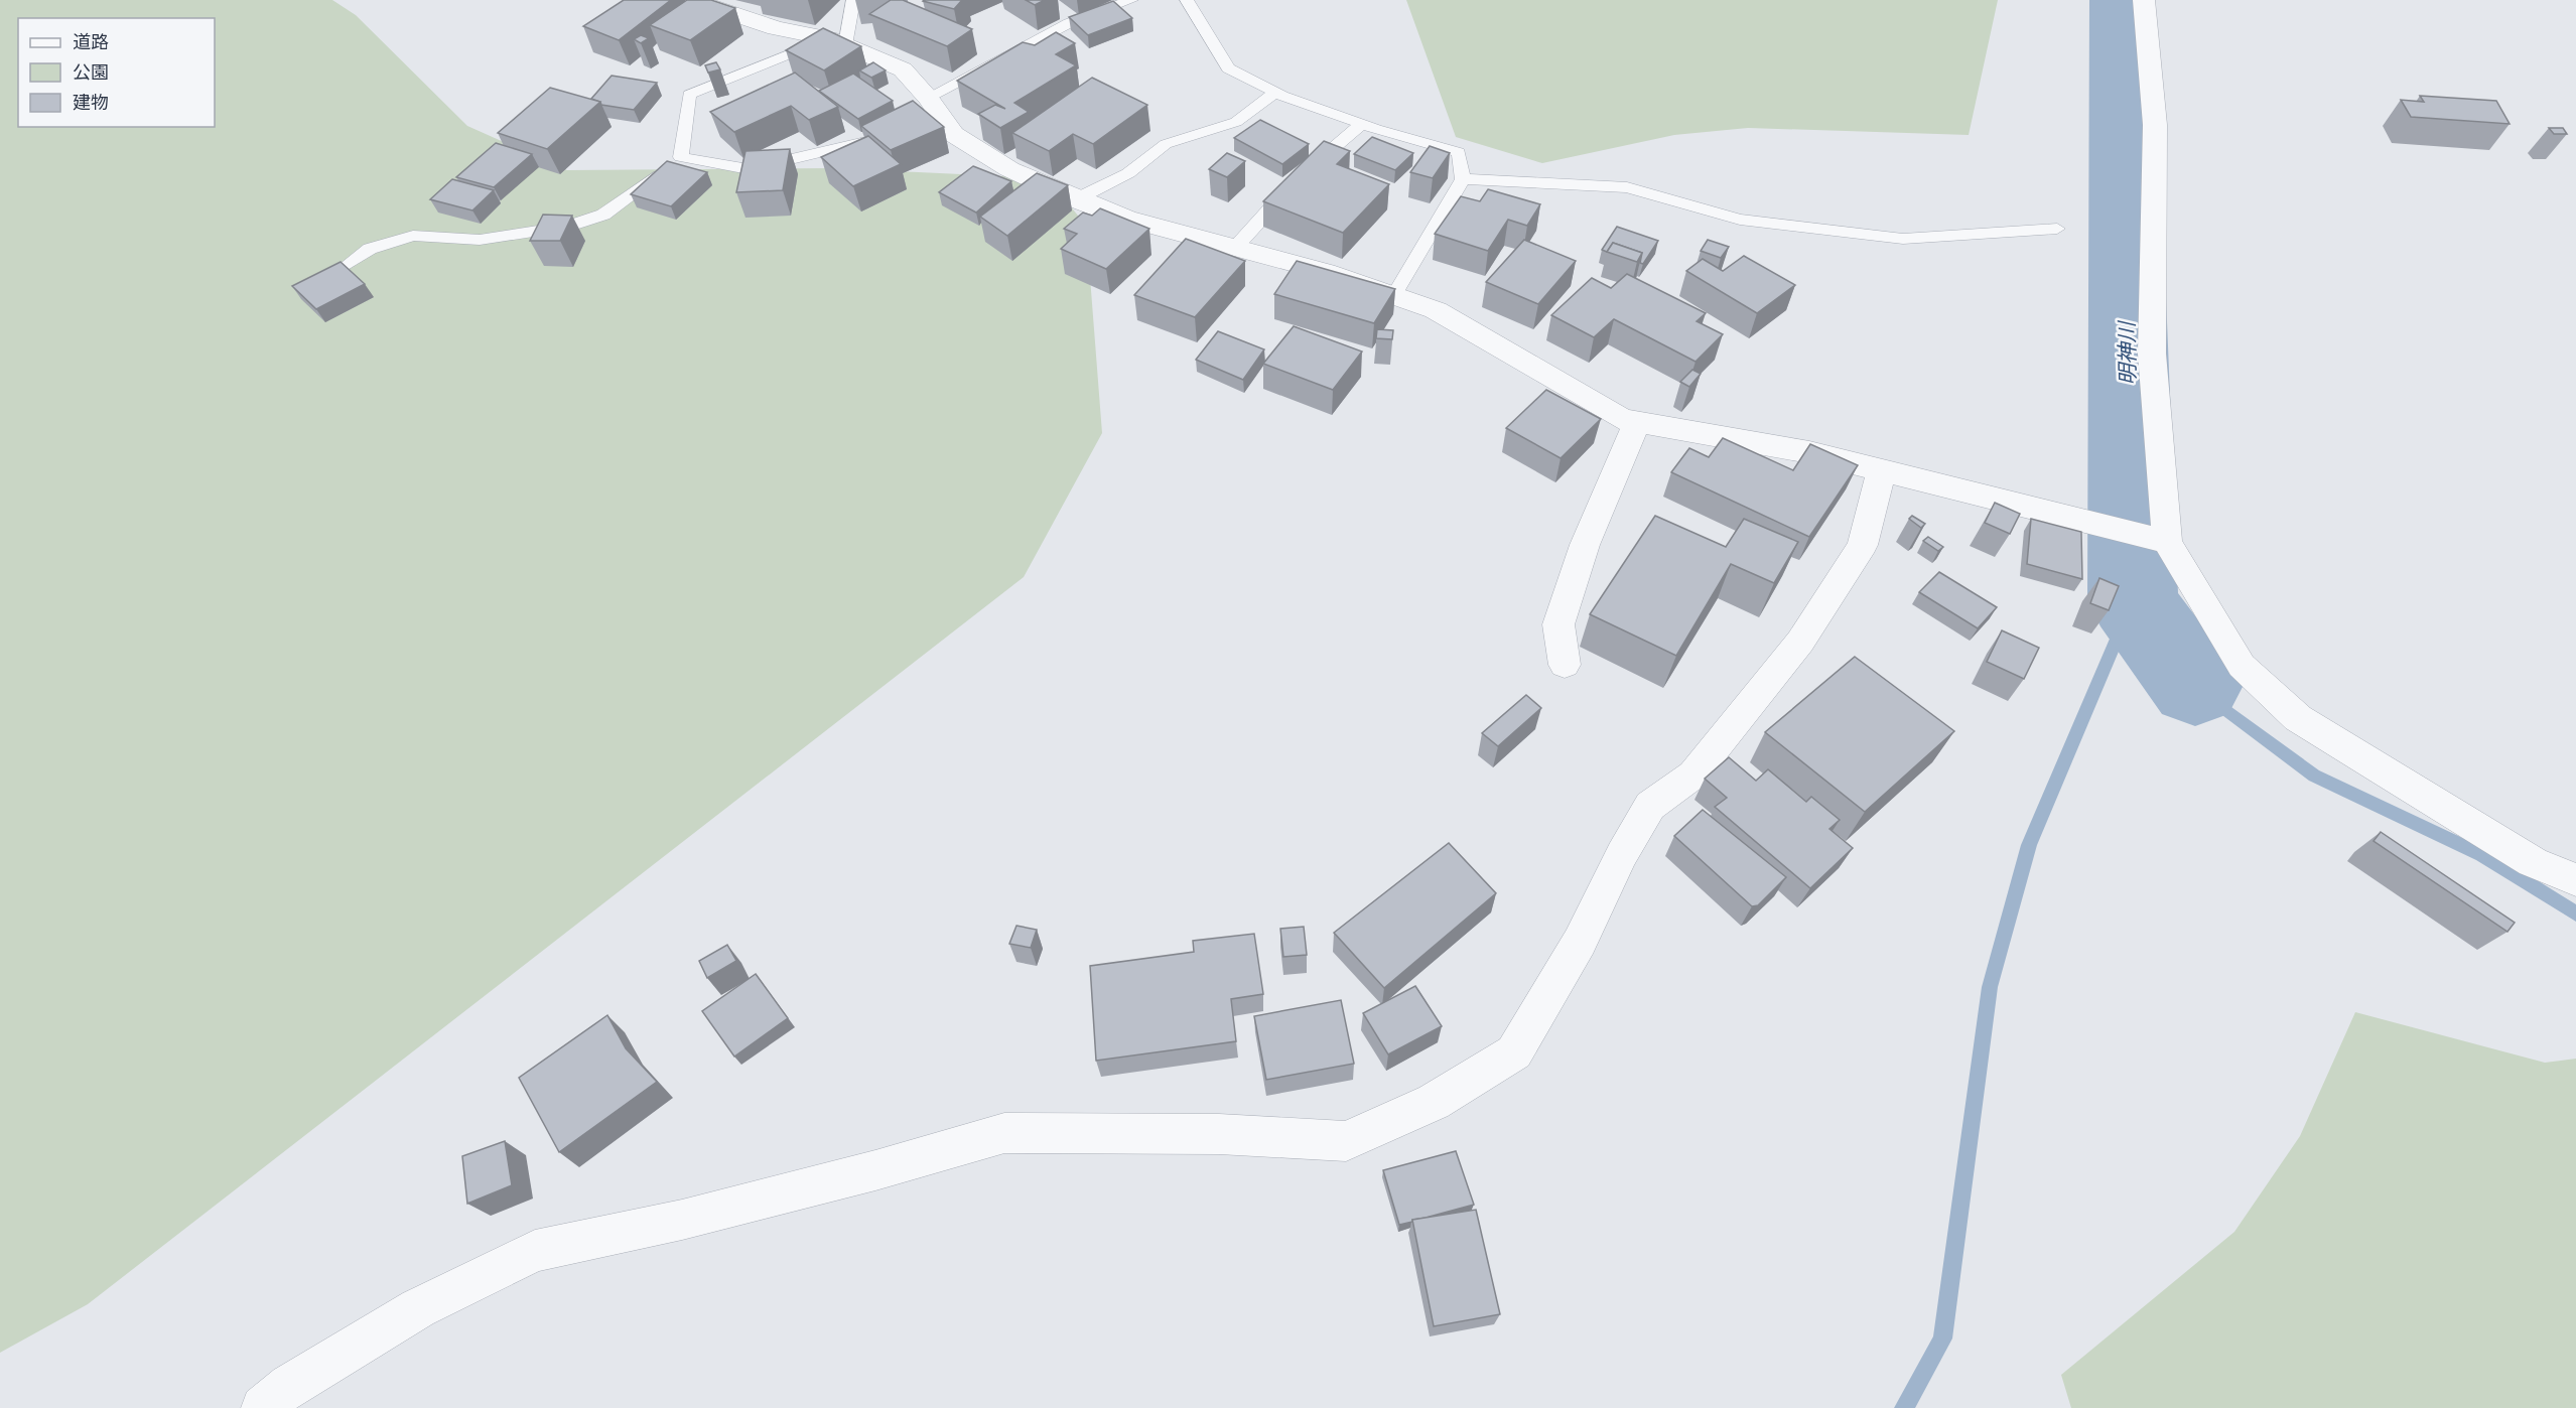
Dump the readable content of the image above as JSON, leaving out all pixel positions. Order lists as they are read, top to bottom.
{
  "water": ["明神川"],
  "legend": ["道路", "公園", "建物"]
}
